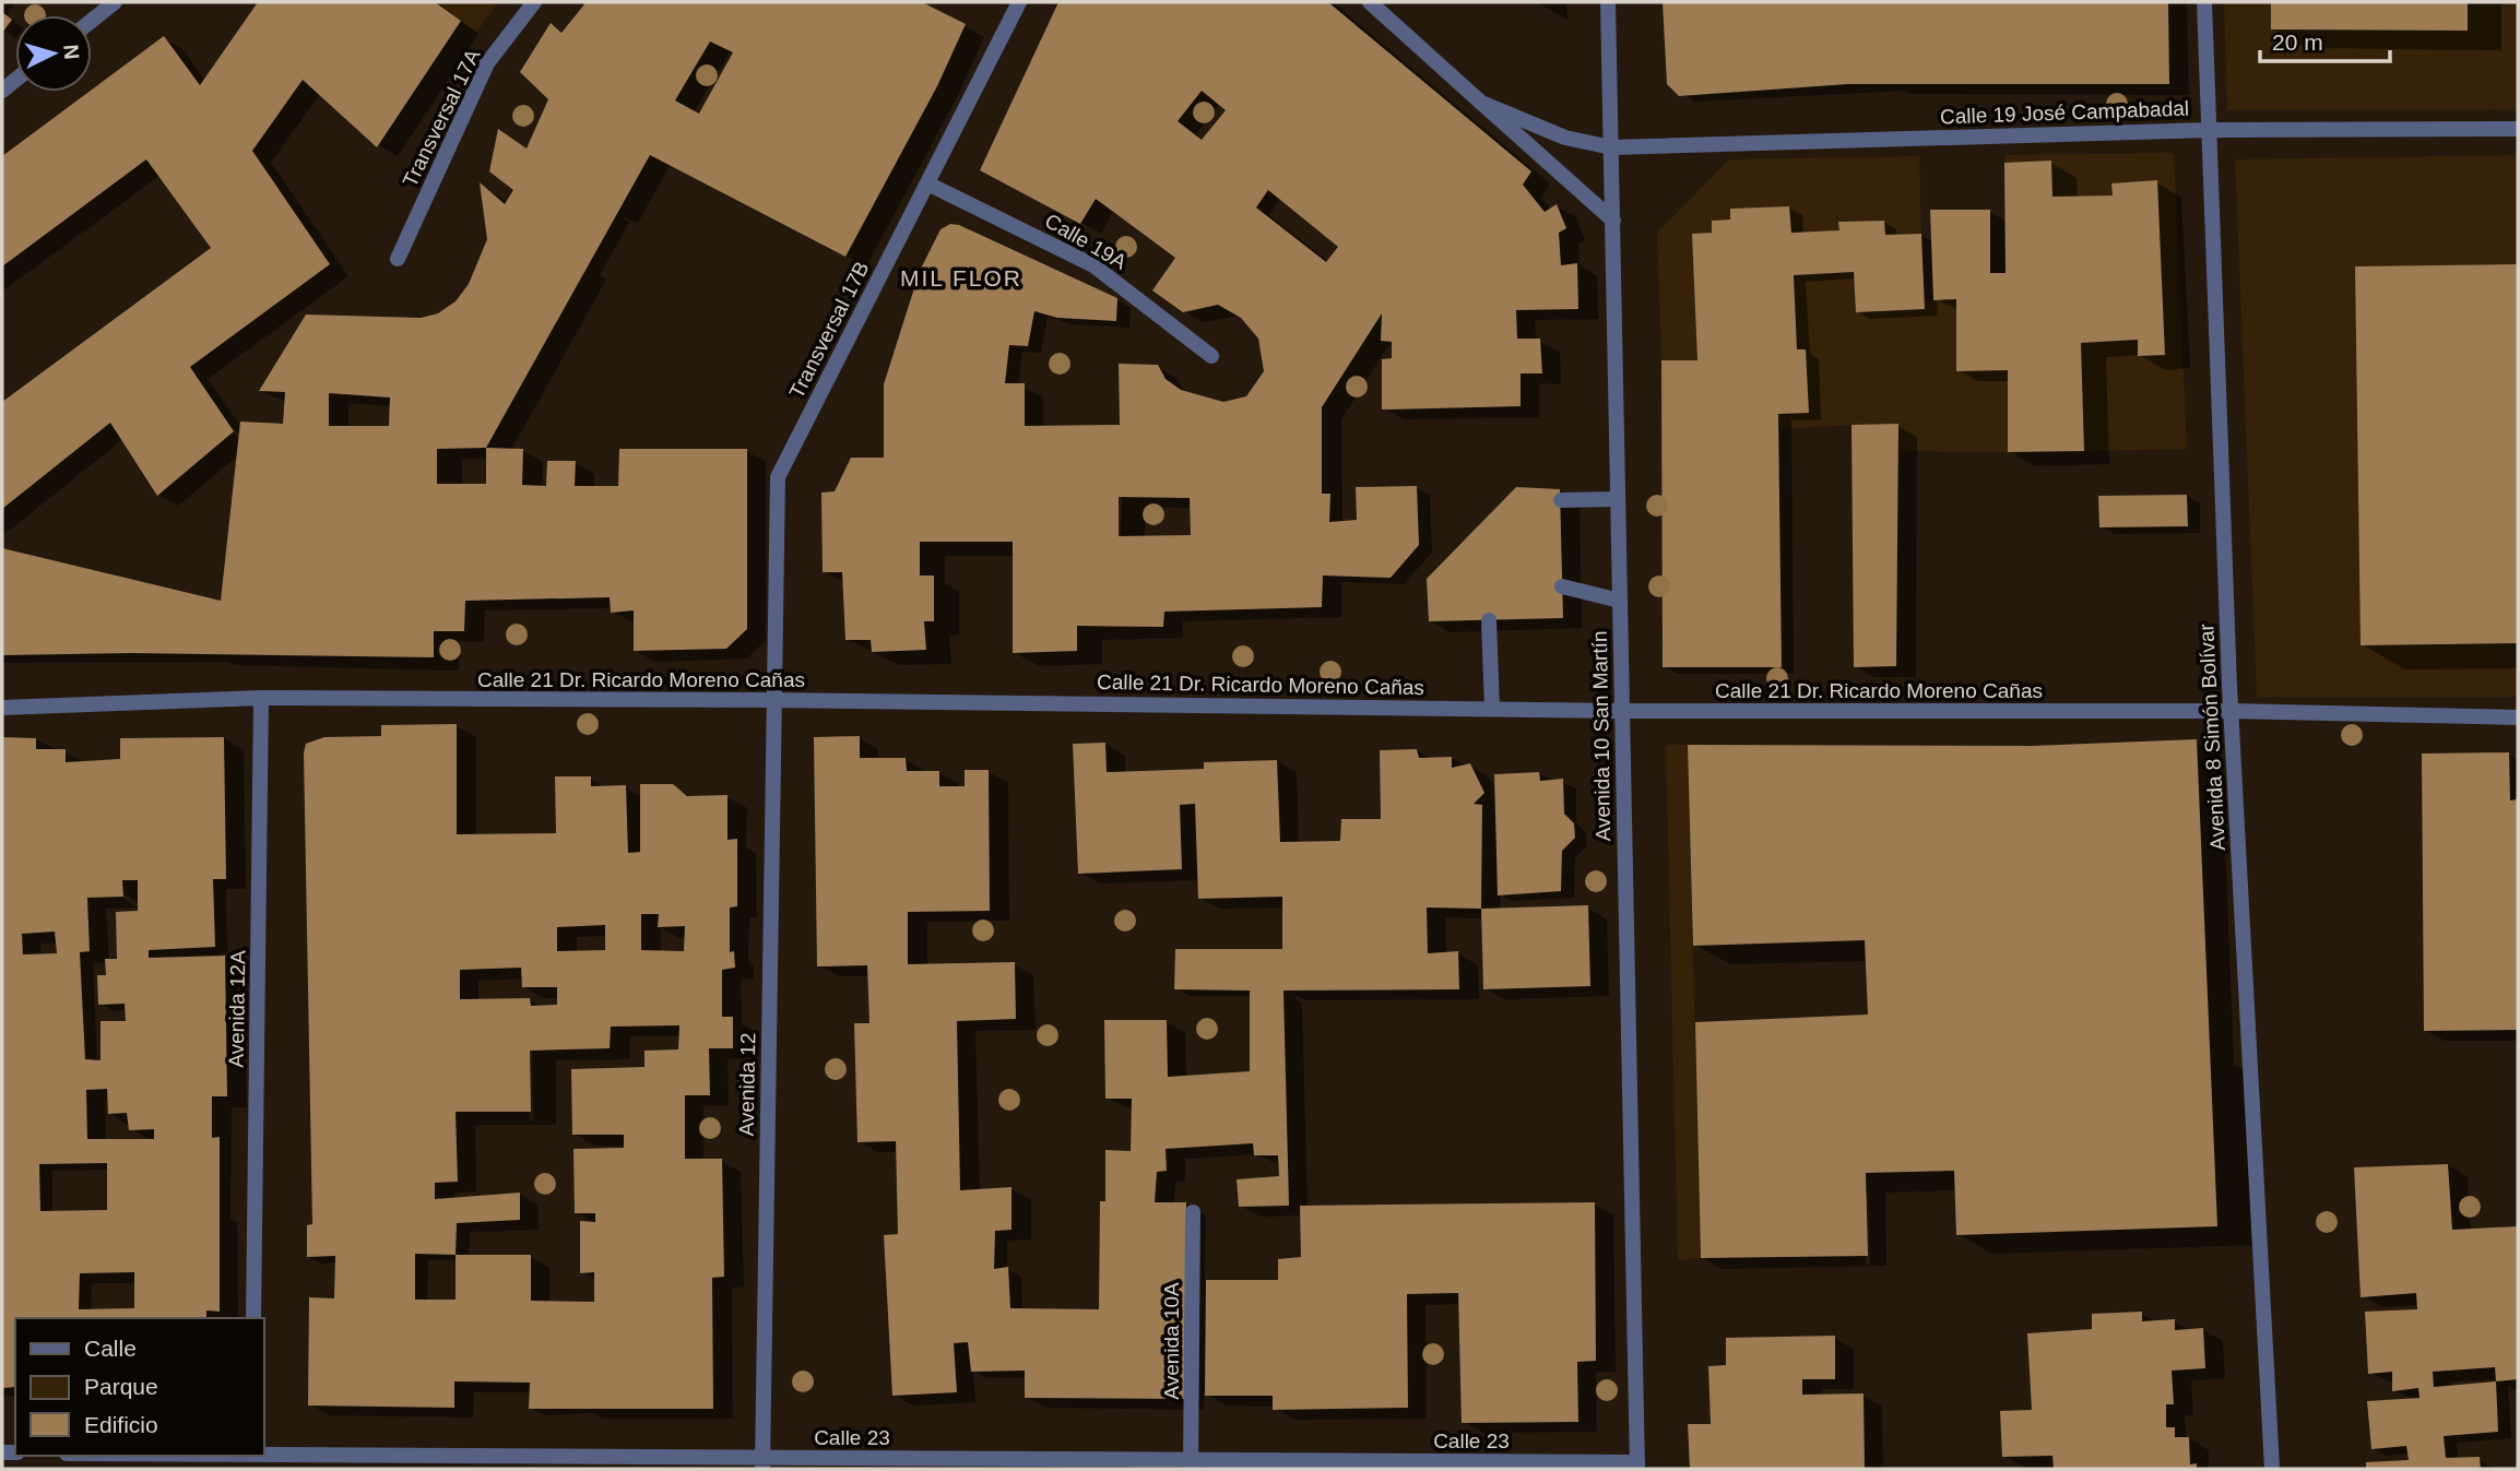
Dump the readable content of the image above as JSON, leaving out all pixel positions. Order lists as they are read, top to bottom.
{
  "streets": {
    "street": [
      "Calle 19 José Campabadal",
      "Transversal 17A",
      "Calle 19A",
      "Transversal 17B",
      "Calle 21 Dr. Ricardo Moreno Cañas",
      "Avenida 10 San Martín",
      "Avenida 8 Simón Bolívar",
      "Avenida 12A",
      "Avenida 12",
      "Avenida 10A",
      "Calle 23"
    ]
  },
  "crossings": [
    ["Calle 19 José Campabadal", "Avenida 10 San Martín"],
    ["Calle 19 José Campabadal", "Avenida 8 Simón Bolívar"],
    ["Calle 19A", "Transversal 17B"],
    ["Transversal 17B", "Calle 21 Dr. Ricardo Moreno Cañas"],
    ["Transversal 17B", "Avenida 12"],
    ["Calle 21 Dr. Ricardo Moreno Cañas", "Avenida 10 San Martín"],
    ["Calle 21 Dr. Ricardo Moreno Cañas", "Avenida 8 Simón Bolívar"],
    ["Calle 21 Dr. Ricardo Moreno Cañas", "Avenida 12A"],
    ["Calle 21 Dr. Ricardo Moreno Cañas", "Avenida 12"],
    ["Avenida 10 San Martín", "Calle 23"],
    ["Avenida 12", "Calle 23"],
    ["Avenida 10A", "Calle 23"]
  ],
  "districts": ["MIL FLOR"],
  "legend": ["Calle", "Parque", "Edificio"],
  "scale_bar": "20 m",
  "north": "right"
}
